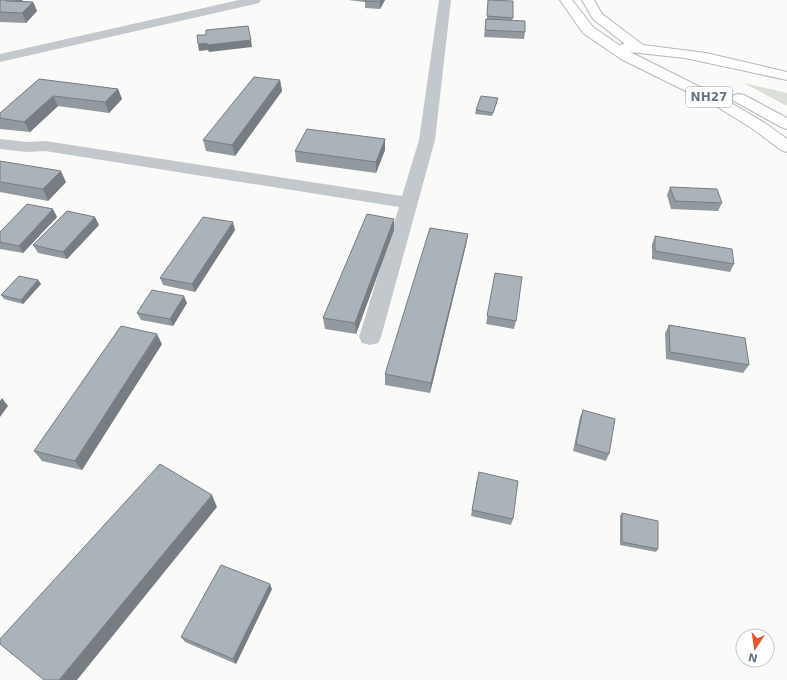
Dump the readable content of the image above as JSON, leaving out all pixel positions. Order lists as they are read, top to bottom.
{
  "streets": {
    "highway": ["NH27"]
  },
  "north": "bottom"
}
